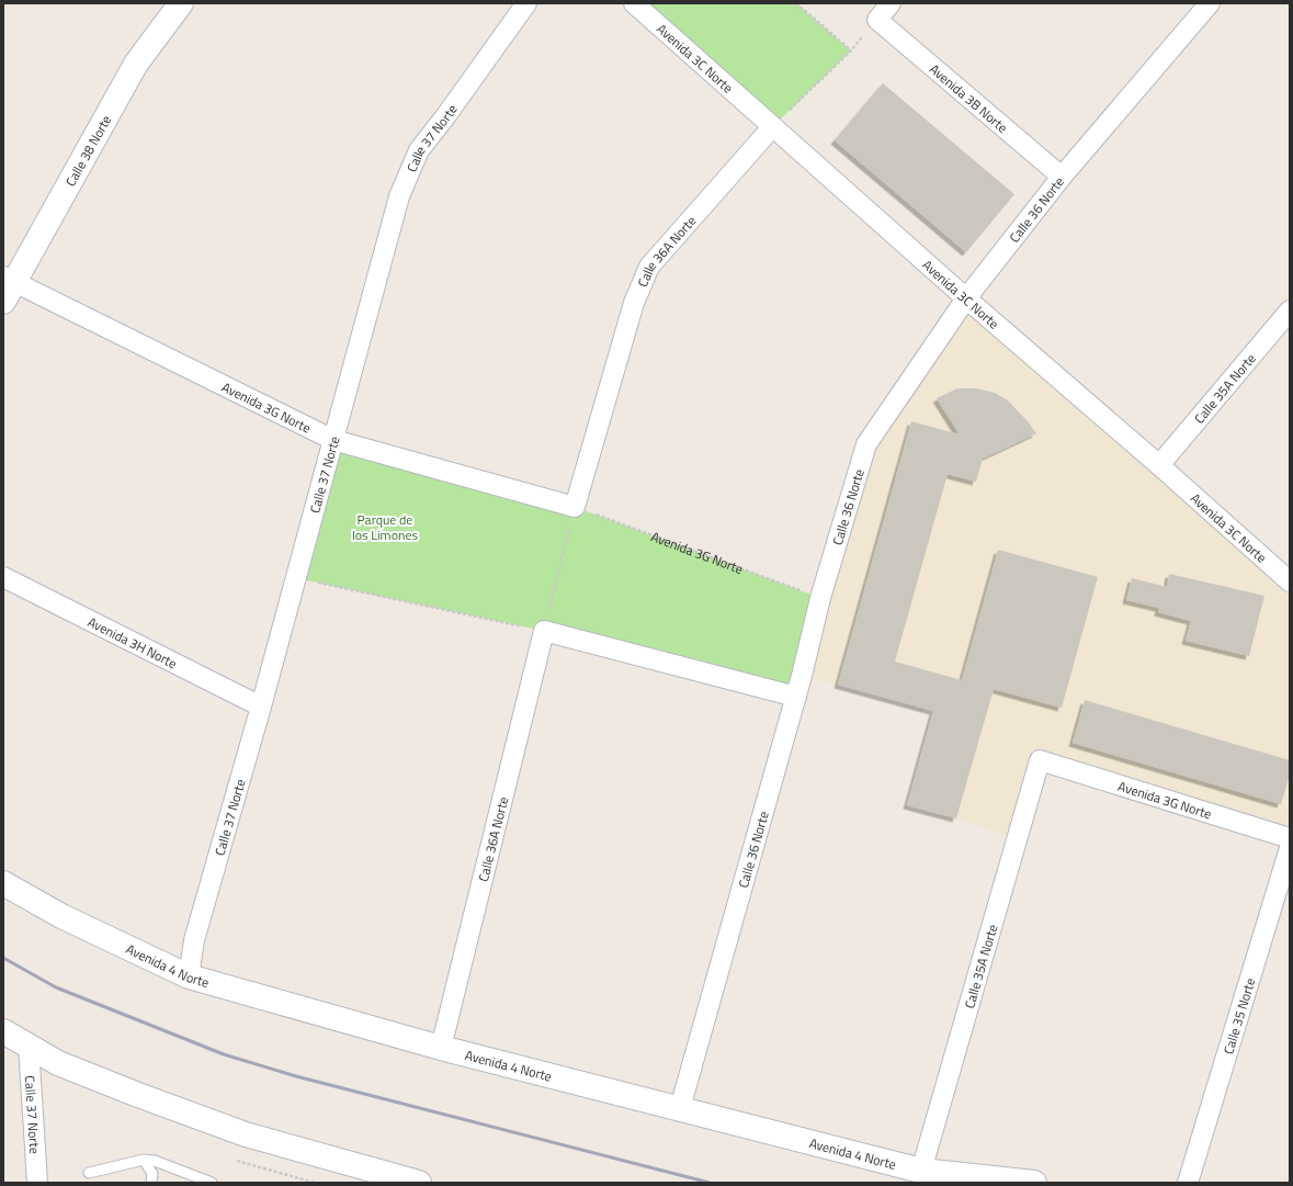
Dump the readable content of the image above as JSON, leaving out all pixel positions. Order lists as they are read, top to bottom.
{
  "streets": {
    "main road": ["Calle 38 Norte", "Avenida 4 Norte"],
    "street": [
      "Avenida 3C Norte",
      "Avenida 3B Norte",
      "Calle 37 Norte",
      "Calle 36 Norte",
      "Calle 36A Norte",
      "Calle 35A Norte",
      "Avenida 3G Norte",
      "Avenida 3H Norte",
      "Calle 35 Norte"
    ]
  },
  "crossings": [
    ["Avenida 3C Norte", "Calle 36 Norte"],
    ["Avenida 3C Norte", "Calle 36A Norte"],
    ["Avenida 3C Norte", "Calle 35A Norte"],
    ["Avenida 3B Norte", "Calle 36 Norte"],
    ["Calle 37 Norte", "Avenida 3G Norte"],
    ["Calle 37 Norte", "Avenida 3H Norte"],
    ["Calle 37 Norte", "Avenida 4 Norte"],
    ["Calle 38 Norte", "Avenida 3G Norte"],
    ["Calle 36 Norte", "Avenida 3G Norte"],
    ["Calle 36 Norte", "Avenida 4 Norte"],
    ["Calle 36A Norte", "Avenida 3G Norte"],
    ["Calle 36A Norte", "Avenida 4 Norte"],
    ["Calle 35A Norte", "Avenida 3G Norte"],
    ["Calle 35A Norte", "Avenida 4 Norte"]
  ],
  "parks": ["Parque de los Limones"]
}
